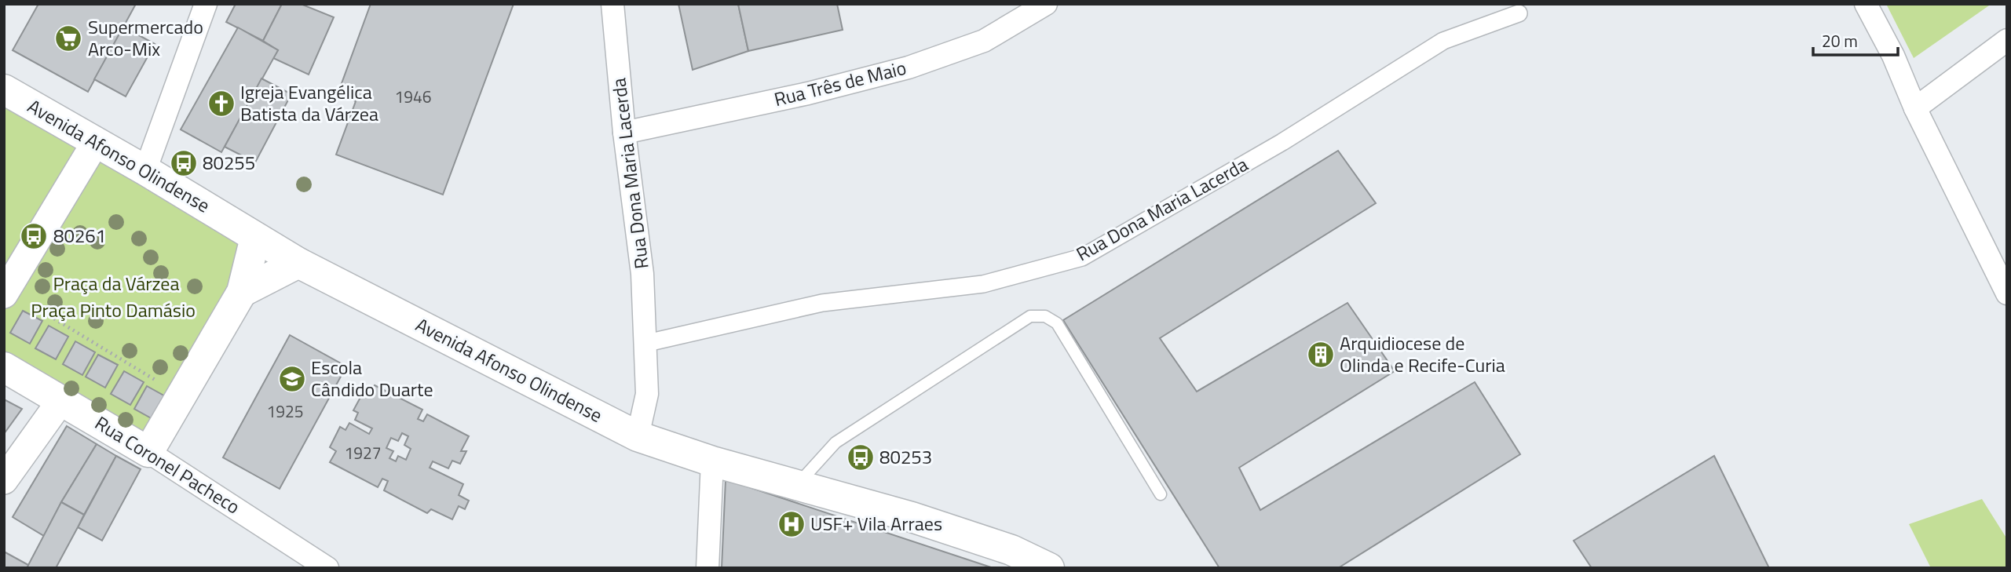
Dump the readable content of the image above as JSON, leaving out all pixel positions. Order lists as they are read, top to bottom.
{
  "streets": {
    "main road": ["Avenida Afonso Olindense", "Rua Coronel Pacheco"],
    "street": ["Rua Três de Maio", "Rua Dona Maria Lacerda"]
  },
  "crossings": [
    ["Rua Três de Maio", "Rua Dona Maria Lacerda"],
    ["Avenida Afonso Olindense", "Rua Dona Maria Lacerda"]
  ],
  "parks": ["Praça da Várzea", "Praça Pinto Damásio"],
  "places": {
    "supermarket": ["Supermercado Arco-Mix"],
    "church": ["Igreja Evangélica Batista da Várzea"],
    "bus stop": ["80255", "80261", "80253"],
    "building": ["Arquidiocese de Olinda e Recife-Curia"],
    "school or university": ["Escola Cândido Duarte"],
    "hospital": ["USF+ Vila Arraes"]
  },
  "house_numbers": ["1946", "1925", "1927"],
  "scale_bar": "20 m"
}
